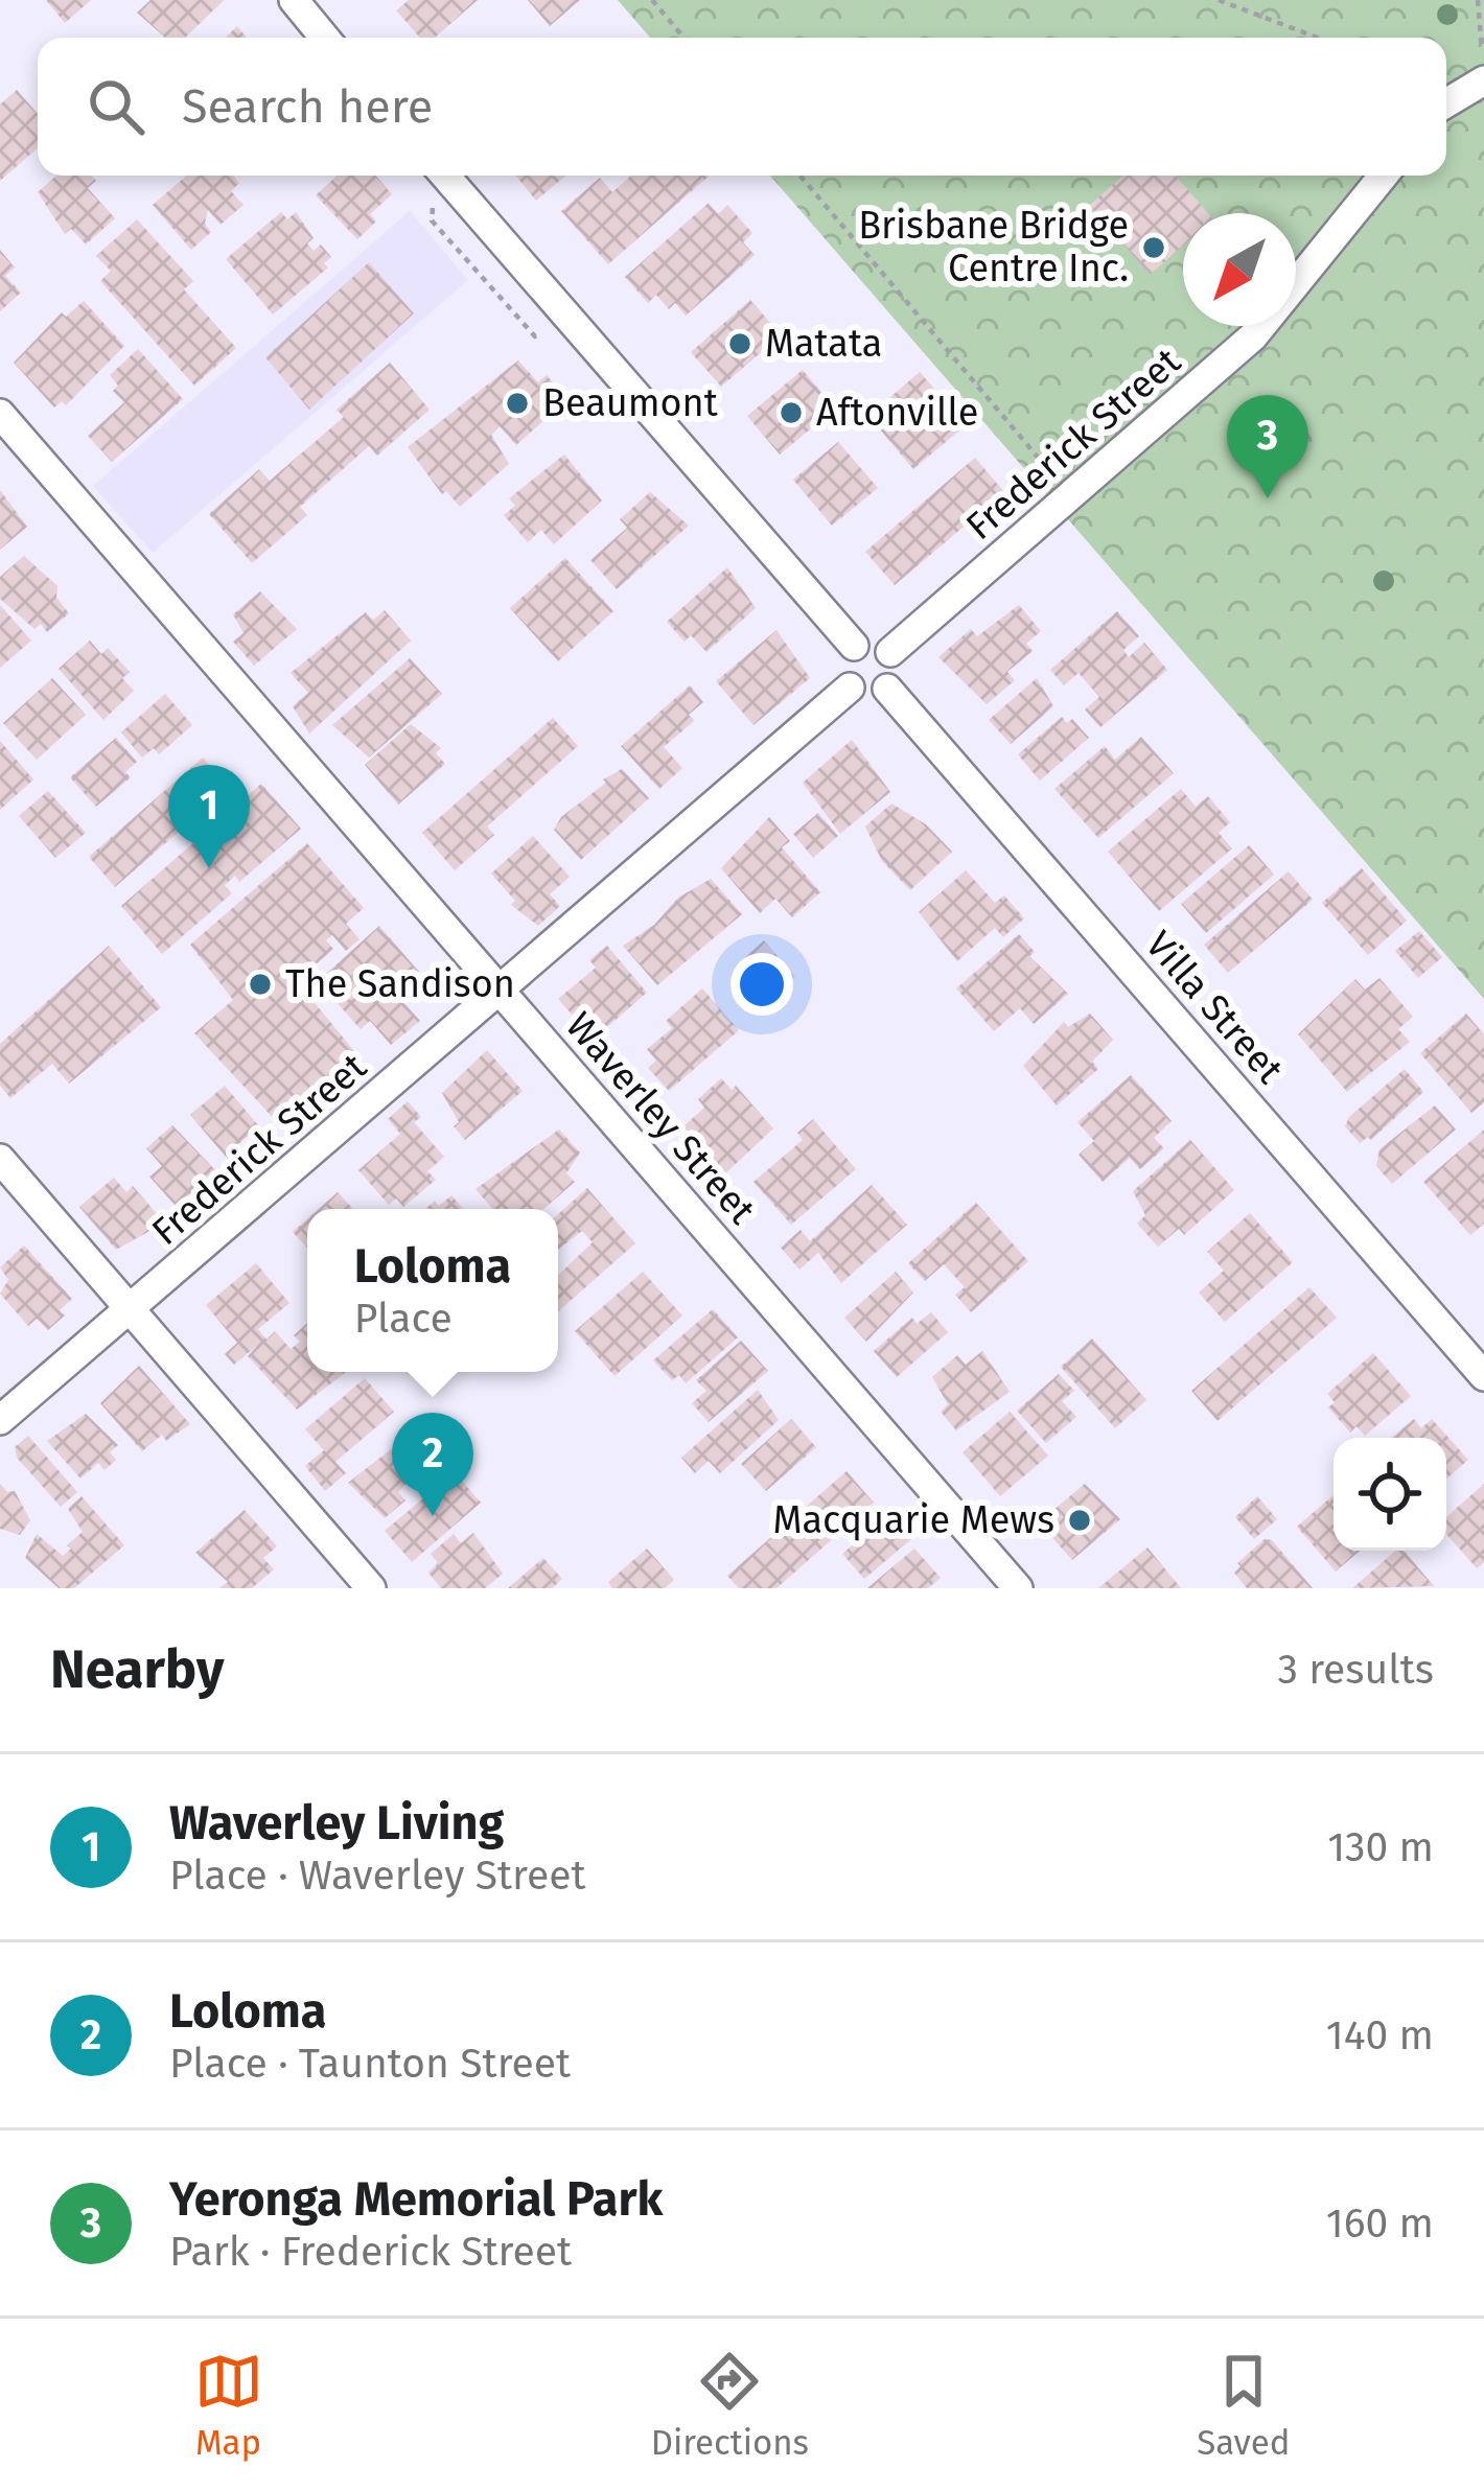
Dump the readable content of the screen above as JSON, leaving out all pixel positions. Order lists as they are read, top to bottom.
{
  "streets": {
    "street": ["Frederick Street", "Villa Street", "Waverley Street"]
  },
  "crossings": [
    ["Frederick Street", "Villa Street"],
    ["Frederick Street", "Waverley Street"]
  ],
  "places": [
    "Brisbane Bridge Centre Inc.",
    "Matata",
    "Beaumont",
    "Aftonville",
    "The Sandison",
    "Macquarie Mews"
  ],
  "north": "bottom left",
  "page": {
    "search": "Search here",
    "pins": ["3", "1", "2"],
    "popup": ["Loloma", "Place"],
    "heading": ["Nearby", "3 results"],
    "list": [
      {
        "mark": "1",
        "name": "Waverley Living",
        "note": "Place · Waverley Street",
        "value": "130 m"
      },
      {
        "mark": "2",
        "name": "Loloma",
        "note": "Place · Taunton Street",
        "value": "140 m"
      },
      {
        "mark": "3",
        "name": "Yeronga Memorial Park",
        "note": "Park · Frederick Street",
        "value": "160 m"
      }
    ],
    "nav": ["Map", "Directions", "Saved"]
  }
}
